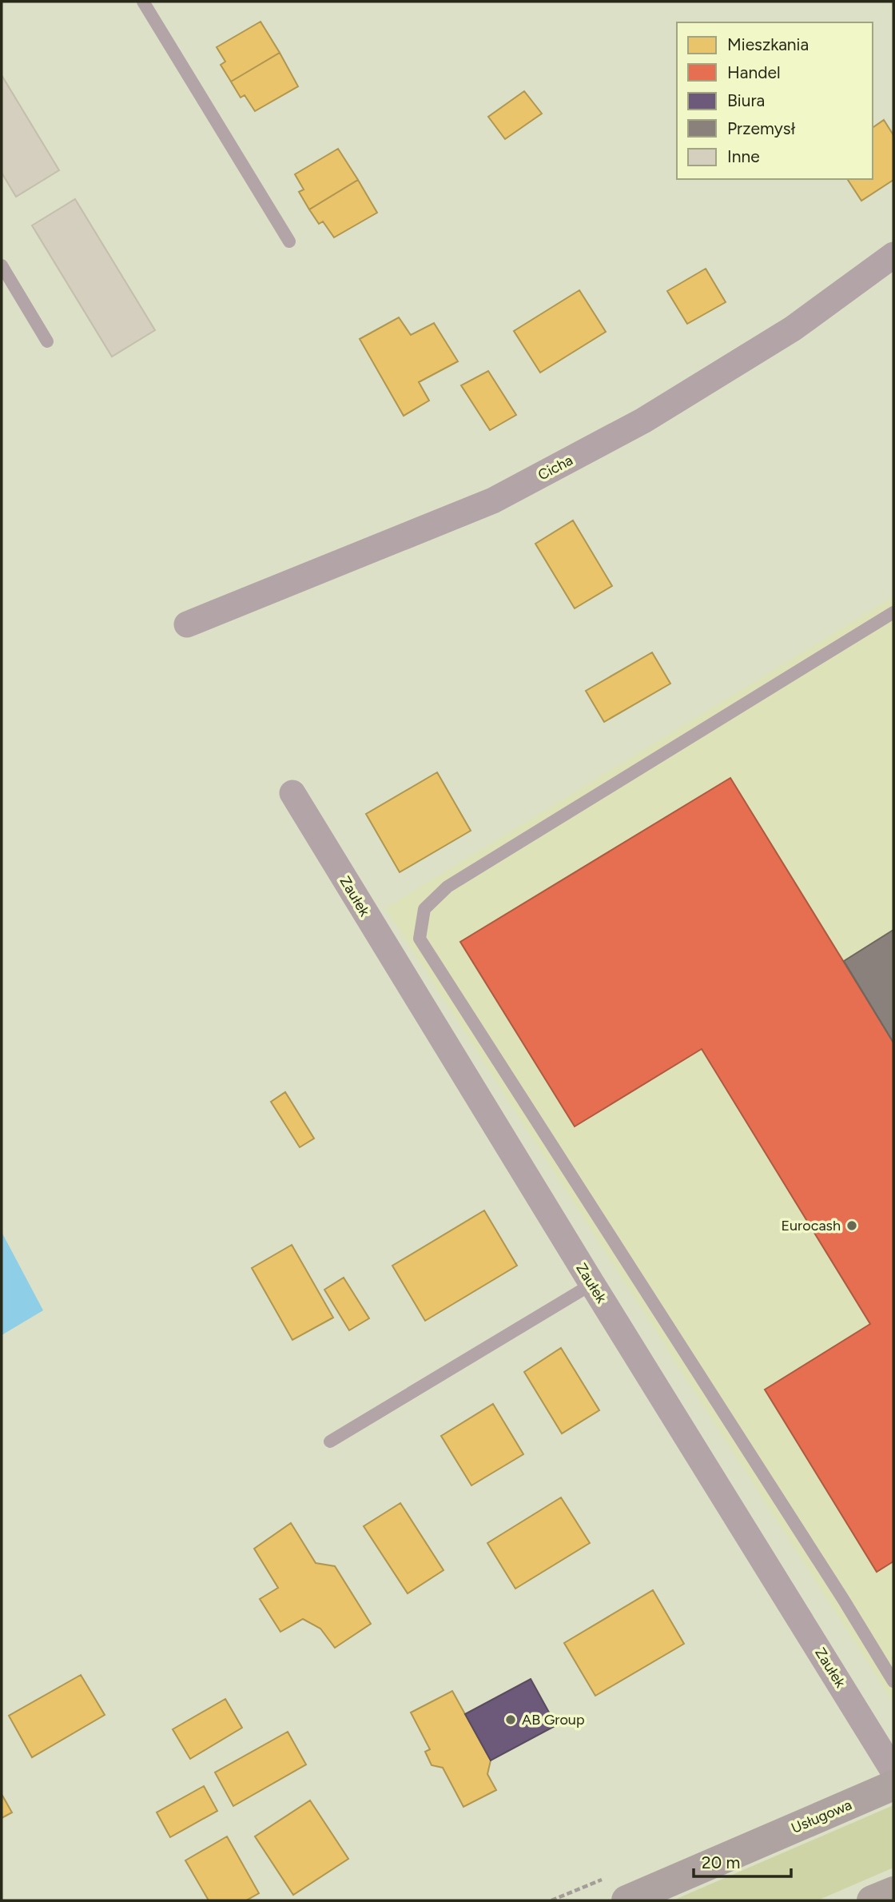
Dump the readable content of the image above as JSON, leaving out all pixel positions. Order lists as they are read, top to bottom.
{
  "streets": {
    "street": ["Cicha", "Zaułek", "Usługowa"]
  },
  "places": ["Eurocash", "AB Group"],
  "legend": [
    "Mieszkania",
    "Handel",
    "Biura",
    "Przemysł",
    "Inne"
  ],
  "scale_bar": "20 m"
}
